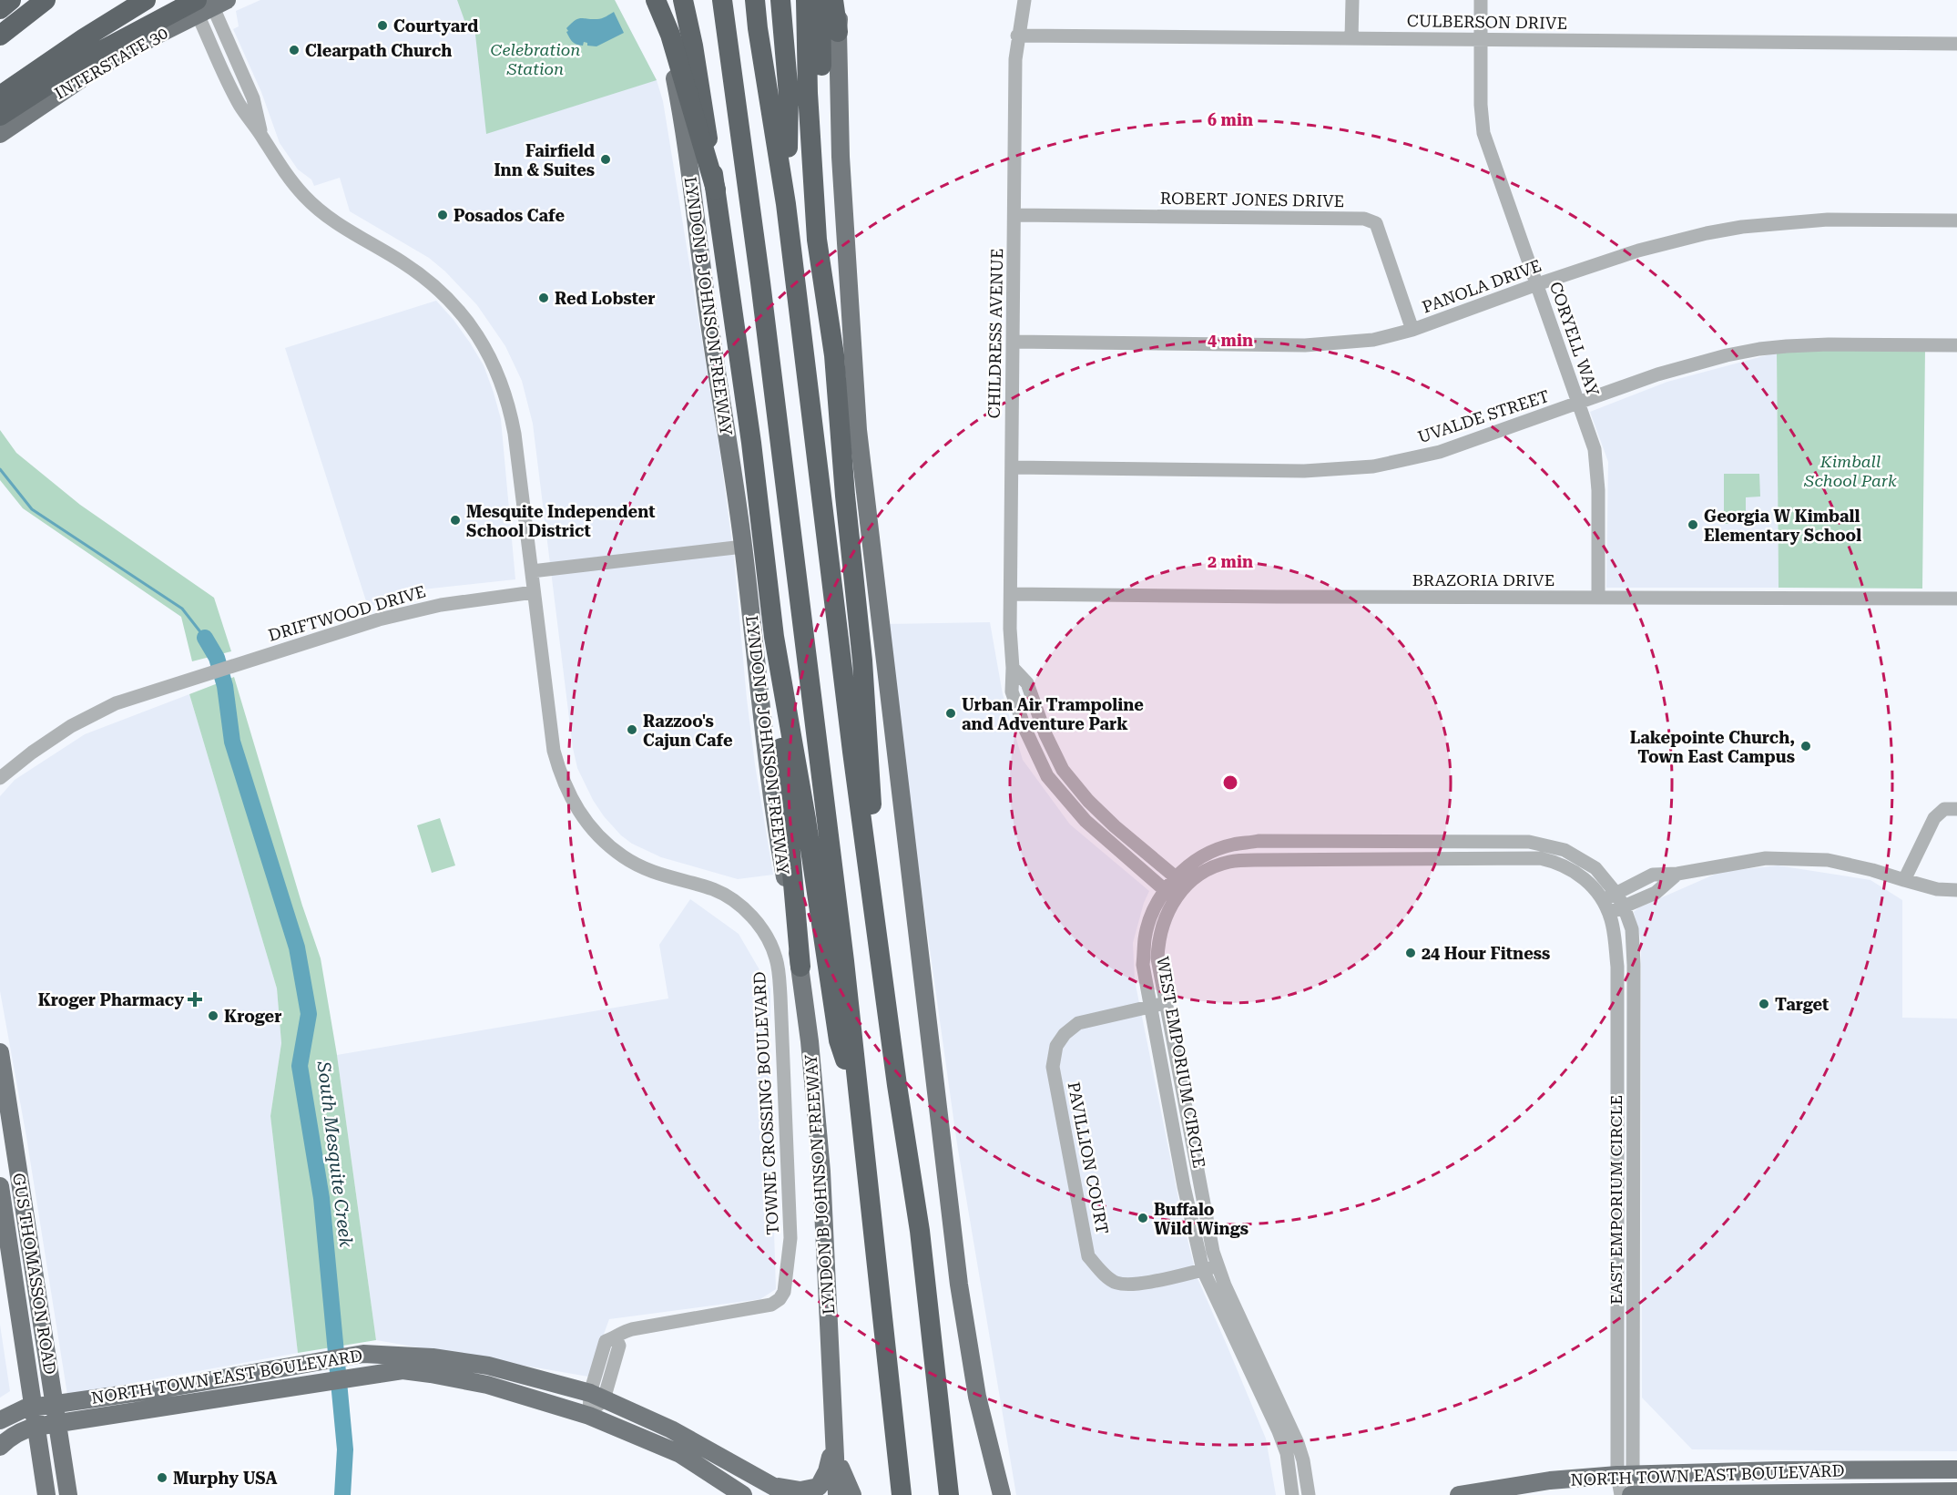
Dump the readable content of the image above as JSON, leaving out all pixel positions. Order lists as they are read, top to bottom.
{
  "streets": {
    "main road": [
      "INTERSTATE 30",
      "LYNDON B JOHNSON FREEWAY",
      "GUS THOMASSON ROAD",
      "NORTH TOWN EAST BOULEVARD"
    ],
    "street": [
      "CULBERSON DRIVE",
      "ROBERT JONES DRIVE",
      "PANOLA DRIVE",
      "CHILDRESS AVENUE",
      "CORYELL WAY",
      "UVALDE STREET",
      "BRAZORIA DRIVE",
      "DRIFTWOOD DRIVE",
      "WEST EMPORIUM CIRCLE",
      "TOWNE CROSSING BOULEVARD",
      "PAVILLION COURT",
      "EAST EMPORIUM CIRCLE"
    ]
  },
  "crossings": [
    ["CULBERSON DRIVE", "CHILDRESS AVENUE"],
    ["CULBERSON DRIVE", "CORYELL WAY"],
    ["INTERSTATE 30", "TOWNE CROSSING BOULEVARD"],
    ["ROBERT JONES DRIVE", "PANOLA DRIVE"],
    ["ROBERT JONES DRIVE", "CHILDRESS AVENUE"],
    ["PANOLA DRIVE", "CHILDRESS AVENUE"],
    ["PANOLA DRIVE", "CORYELL WAY"],
    ["CHILDRESS AVENUE", "UVALDE STREET"],
    ["CHILDRESS AVENUE", "BRAZORIA DRIVE"],
    ["CHILDRESS AVENUE", "WEST EMPORIUM CIRCLE"],
    ["CORYELL WAY", "UVALDE STREET"],
    ["CORYELL WAY", "BRAZORIA DRIVE"],
    ["DRIFTWOOD DRIVE", "TOWNE CROSSING BOULEVARD"],
    ["WEST EMPORIUM CIRCLE", "PAVILLION COURT"],
    ["WEST EMPORIUM CIRCLE", "EAST EMPORIUM CIRCLE"],
    ["TOWNE CROSSING BOULEVARD", "NORTH TOWN EAST BOULEVARD"],
    ["EAST EMPORIUM CIRCLE", "NORTH TOWN EAST BOULEVARD"],
    ["GUS THOMASSON ROAD", "NORTH TOWN EAST BOULEVARD"]
  ],
  "water": ["South Mesquite Creek"],
  "parks": ["Celebration Station", "Kimball School Park"],
  "places": {
    "other": [
      "Courtyard",
      "Clearpath Church",
      "Fairfield Inn & Suites",
      "Posados Cafe",
      "Red Lobster",
      "Mesquite Independent School District",
      "Georgia W Kimball Elementary School",
      "Urban Air Trampoline and Adventure Park",
      "Razzoo's Cajun Cafe",
      "Lakepointe Church, Town East Campus",
      "24 Hour Fitness",
      "Target",
      "Kroger",
      "Buffalo Wild Wings",
      "Murphy USA"
    ],
    "health": ["Kroger Pharmacy"]
  },
  "rings": ["6 min", "4 min", "2 min"]
}
